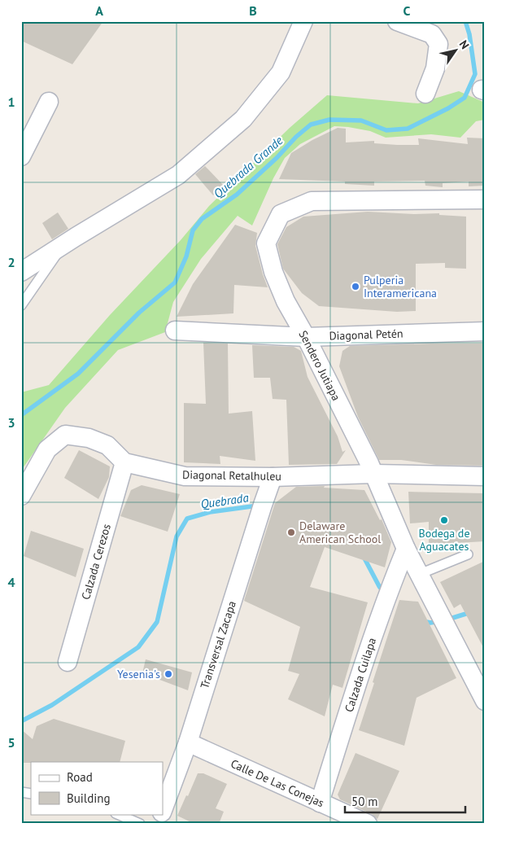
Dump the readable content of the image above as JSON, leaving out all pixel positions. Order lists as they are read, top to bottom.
{
  "streets": {
    "street": [
      "Diagonal Petén",
      "Sendero Jutiapa",
      "Diagonal Retalhuleu",
      "Calzada Cerezos",
      "Transversal Zacapa",
      "Calzada Cuilapa",
      "Calle De Las Conejas"
    ]
  },
  "crossings": [
    ["Diagonal Petén", "Sendero Jutiapa"],
    ["Sendero Jutiapa", "Diagonal Retalhuleu"],
    ["Sendero Jutiapa", "Calzada Cuilapa"],
    ["Diagonal Retalhuleu", "Calzada Cerezos"],
    ["Diagonal Retalhuleu", "Transversal Zacapa"],
    ["Transversal Zacapa", "Calle De Las Conejas"],
    ["Calzada Cuilapa", "Calle De Las Conejas"]
  ],
  "water": ["Quebrada Grande", "Quebrada"],
  "places": [
    "Pulperia Interamericana",
    "Bodega de Aguacates",
    "Delaware American School",
    "Yesenia's"
  ],
  "legend": ["Road", "Building"],
  "scale_bar": "50 m",
  "north": "top right",
  "grid": {
    "columns": ["A", "B", "C"],
    "rows": [
      "1",
      "2",
      "3",
      "4",
      "5"
    ]
  }
}
